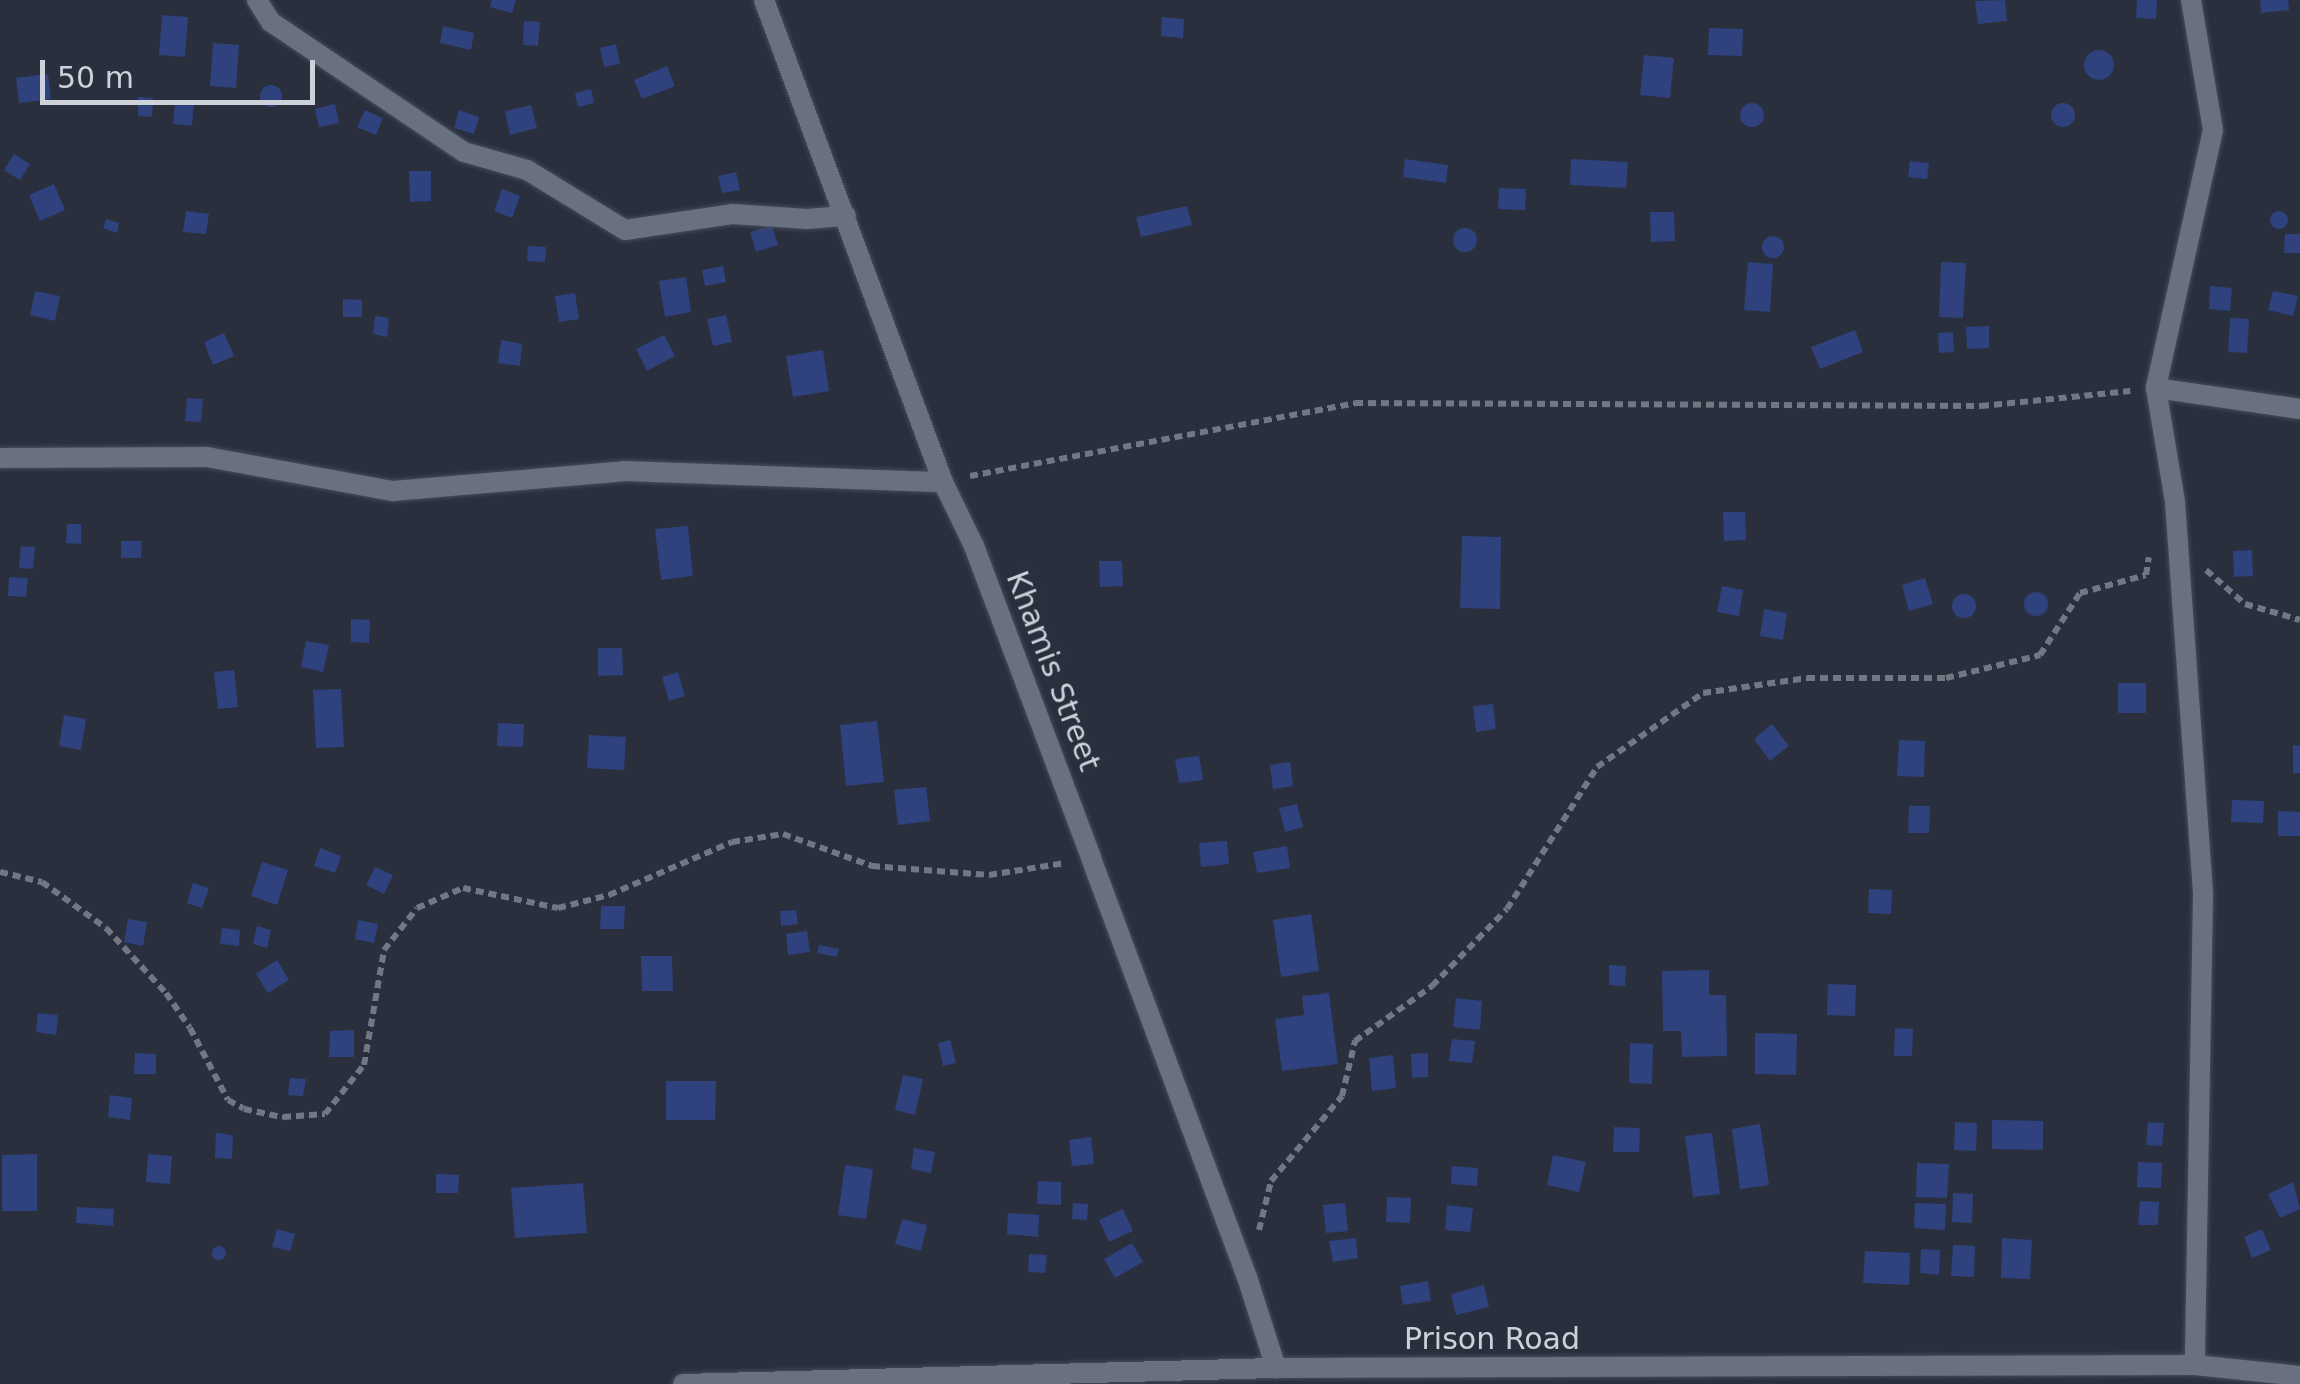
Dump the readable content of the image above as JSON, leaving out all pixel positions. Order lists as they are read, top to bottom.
{
  "streets": {
    "street": ["Khamis Street", "Prison Road"]
  },
  "crossings": [
    ["Khamis Street", "Prison Road"]
  ],
  "scale_bar": "50 m"
}
